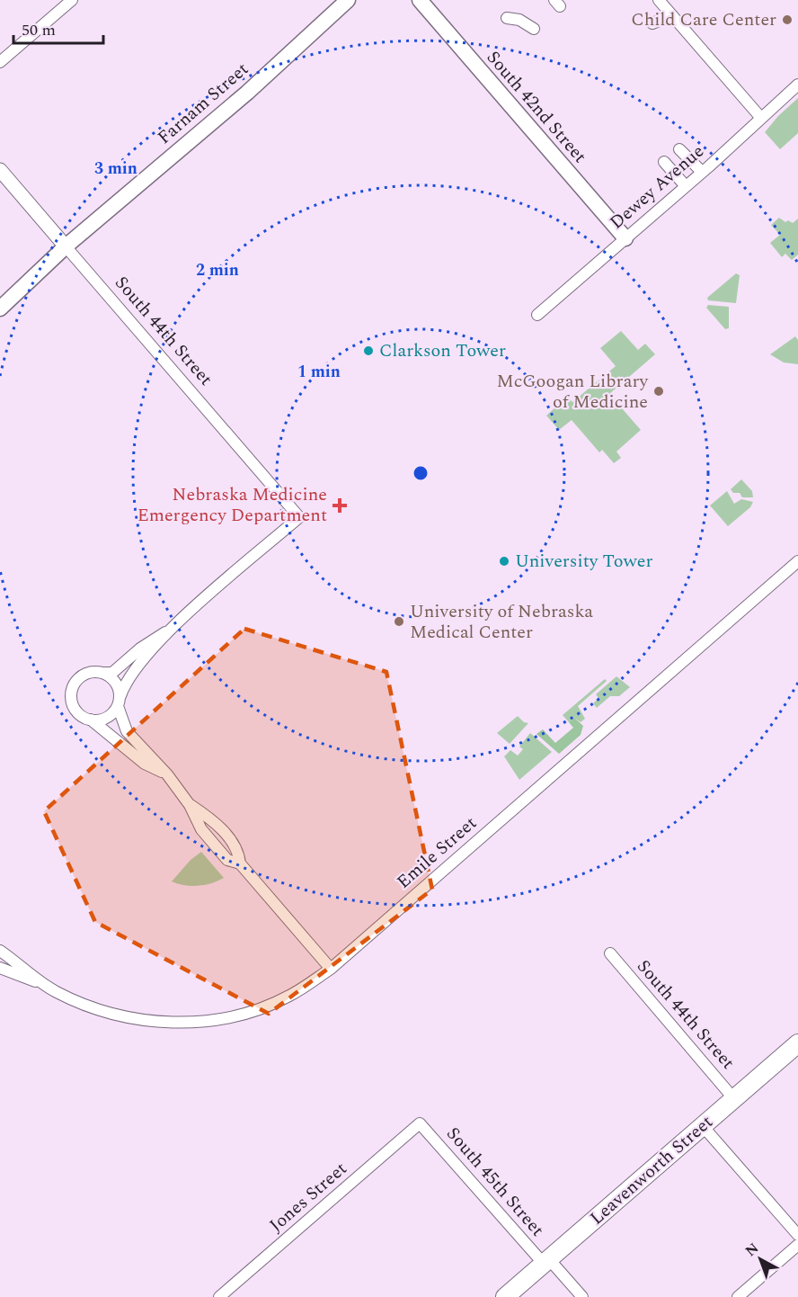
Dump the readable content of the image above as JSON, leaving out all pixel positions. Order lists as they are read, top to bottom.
{
  "streets": {
    "main road": ["Farnam Street", "South 42nd Street", "Leavenworth Street"],
    "street": [
      "Dewey Avenue",
      "South 44th Street",
      "Emile Street",
      "South 45th Street",
      "Jones Street"
    ]
  },
  "crossings": [
    ["Farnam Street", "South 44th Street"],
    ["South 42nd Street", "Dewey Avenue"],
    ["South 44th Street", "Leavenworth Street"],
    ["Leavenworth Street", "South 45th Street"],
    ["South 45th Street", "Jones Street"]
  ],
  "places": {
    "other": [
      "Child Care Center",
      "Clarkson Tower",
      "McGoogan Library of Medicine",
      "University Tower",
      "University of Nebraska Medical Center"
    ],
    "health": ["Nebraska Medicine Emergency Department"]
  },
  "scale_bar": "50 m",
  "north": "top left",
  "rings": ["3 min", "2 min", "1 min"]
}
